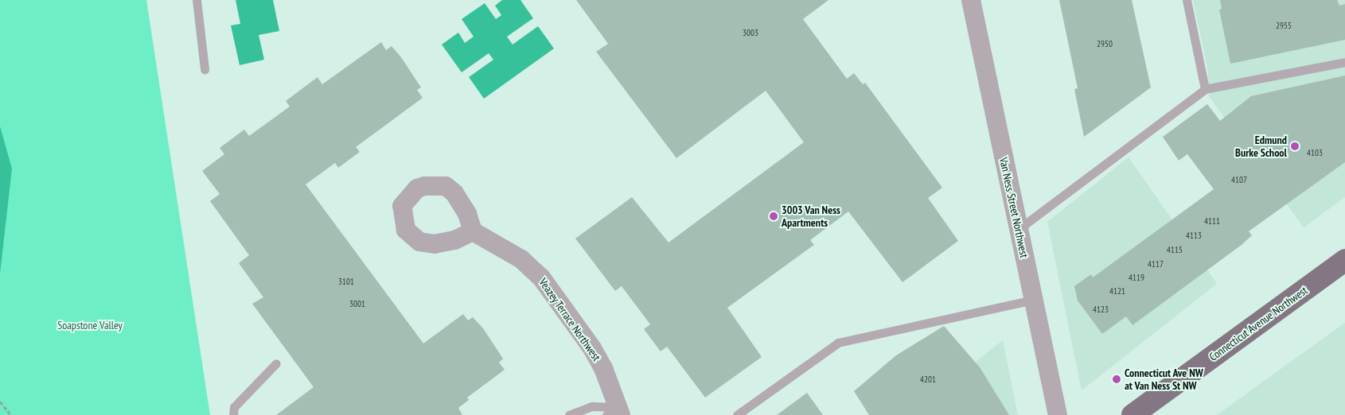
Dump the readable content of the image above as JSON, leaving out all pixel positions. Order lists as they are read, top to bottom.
{
  "streets": {
    "main road": ["Connecticut Avenue Northwest"],
    "street": ["Van Ness Street Northwest", "Veazey Terrace Northwest"]
  },
  "parks": ["Soapstone Valley"],
  "places": ["Edmund Burke School", "3003 Van Ness Apartments", "Connecticut Ave NW at Van Ness St NW"],
  "house_numbers": [
    "2955",
    "3003",
    "2950",
    "4103",
    "4107",
    "4111",
    "4113",
    "4115",
    "4117",
    "4119",
    "3101",
    "4121",
    "3001",
    "4123",
    "4201"
  ]
}
